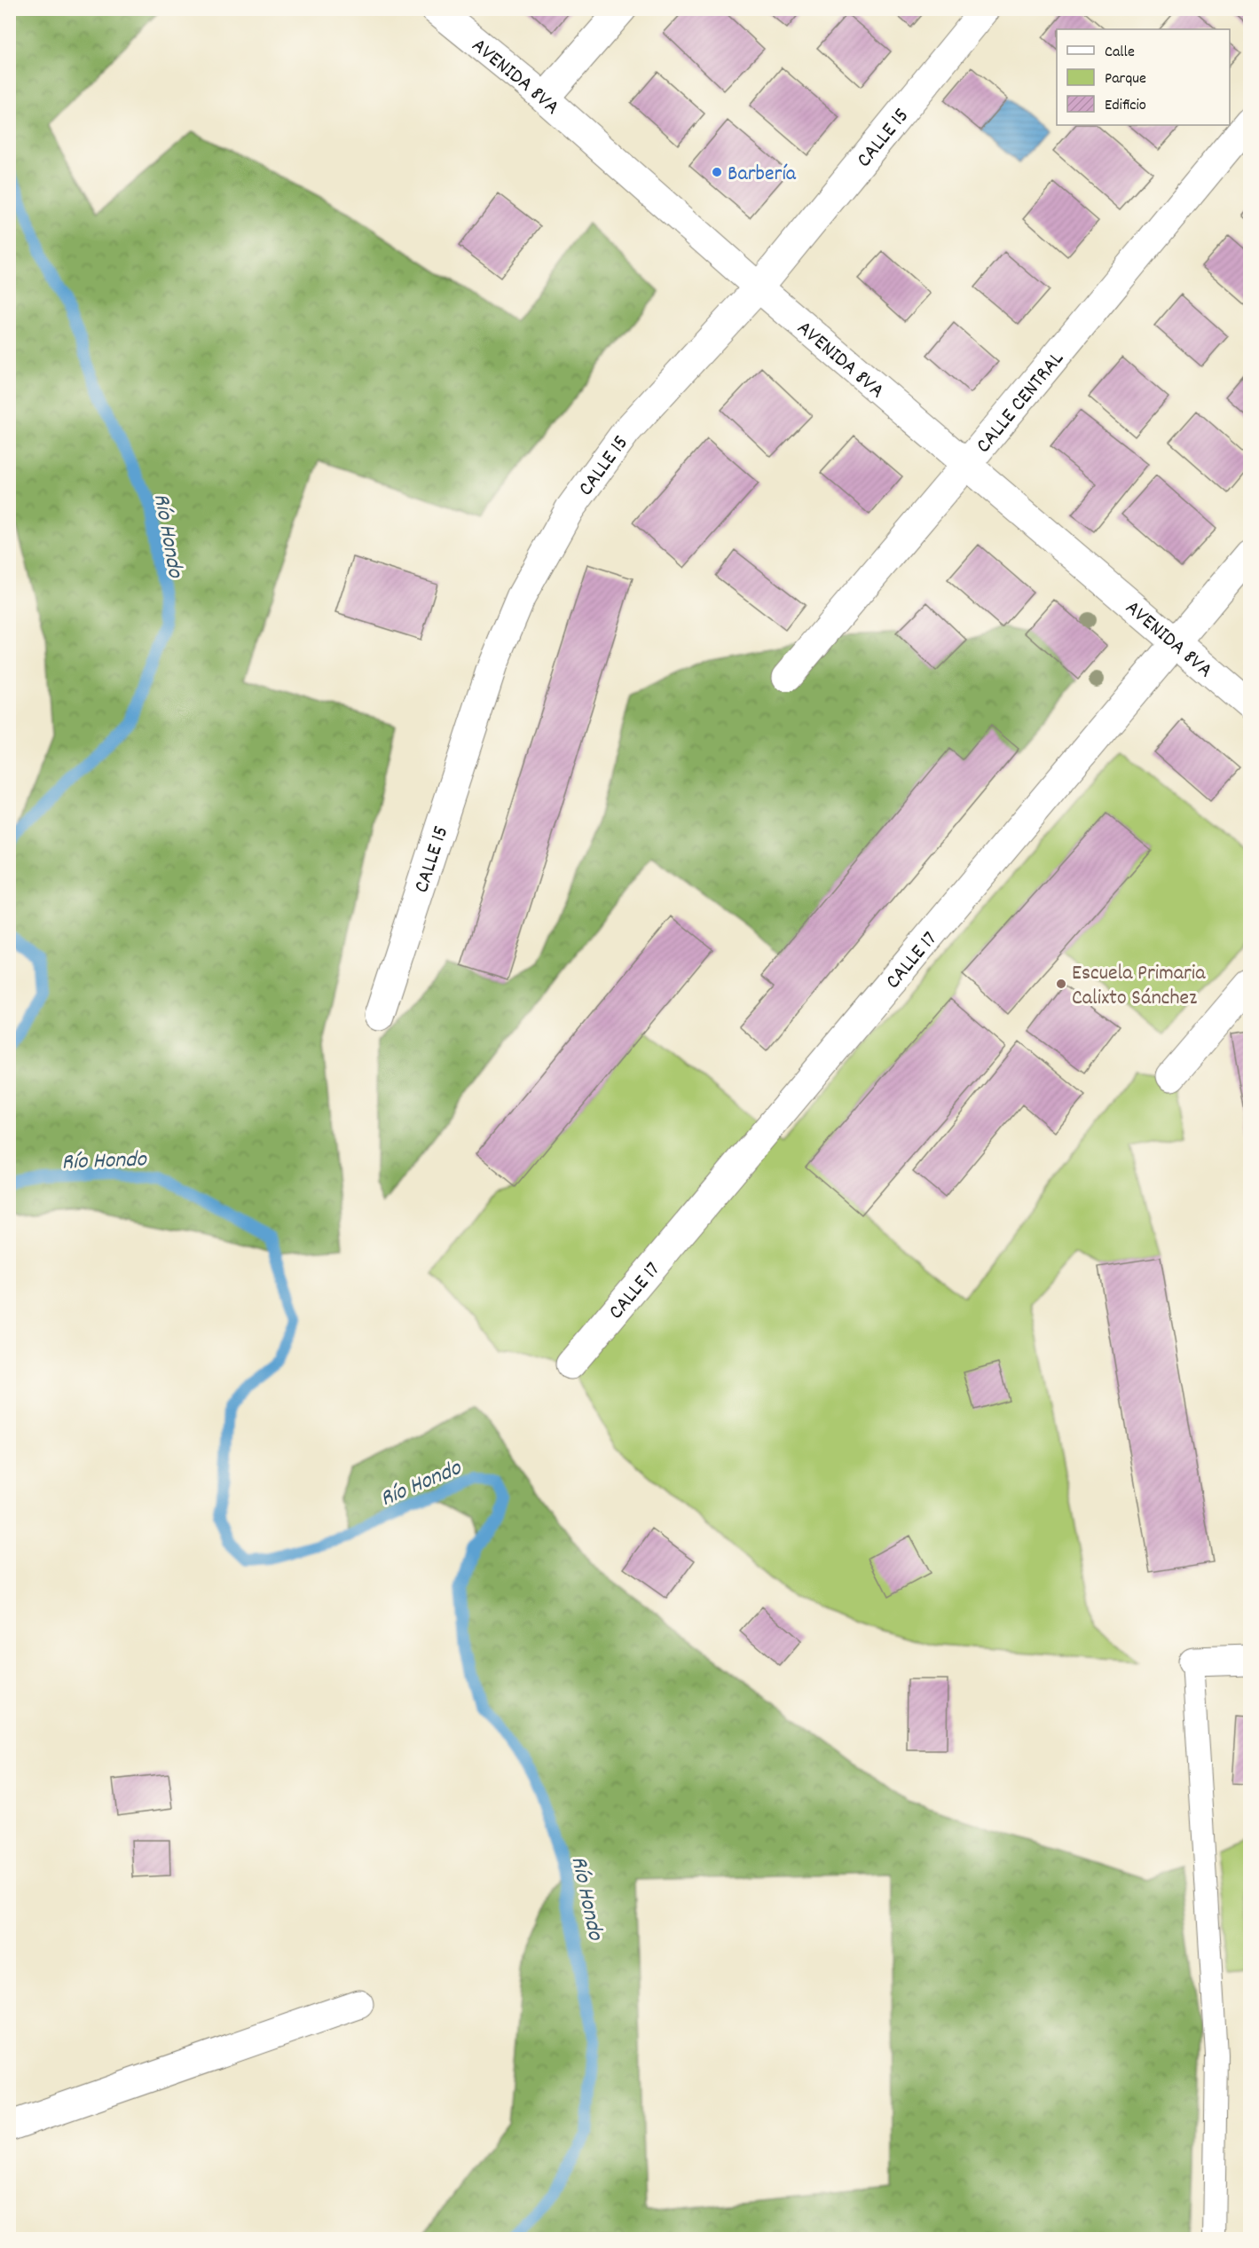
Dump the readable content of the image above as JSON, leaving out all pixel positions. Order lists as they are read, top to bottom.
{
  "streets": {
    "street": [
      "AVENIDA 8VA",
      "CALLE 15",
      "CALLE CENTRAL",
      "CALLE 17"
    ]
  },
  "crossings": [
    ["AVENIDA 8VA", "CALLE 15"],
    ["AVENIDA 8VA", "CALLE CENTRAL"],
    ["AVENIDA 8VA", "CALLE 17"]
  ],
  "water": ["Río Hondo"],
  "places": ["Barbería", "Escuela Primaria Calixto Sánchez"],
  "legend": ["Calle", "Parque", "Edificio"]
}
